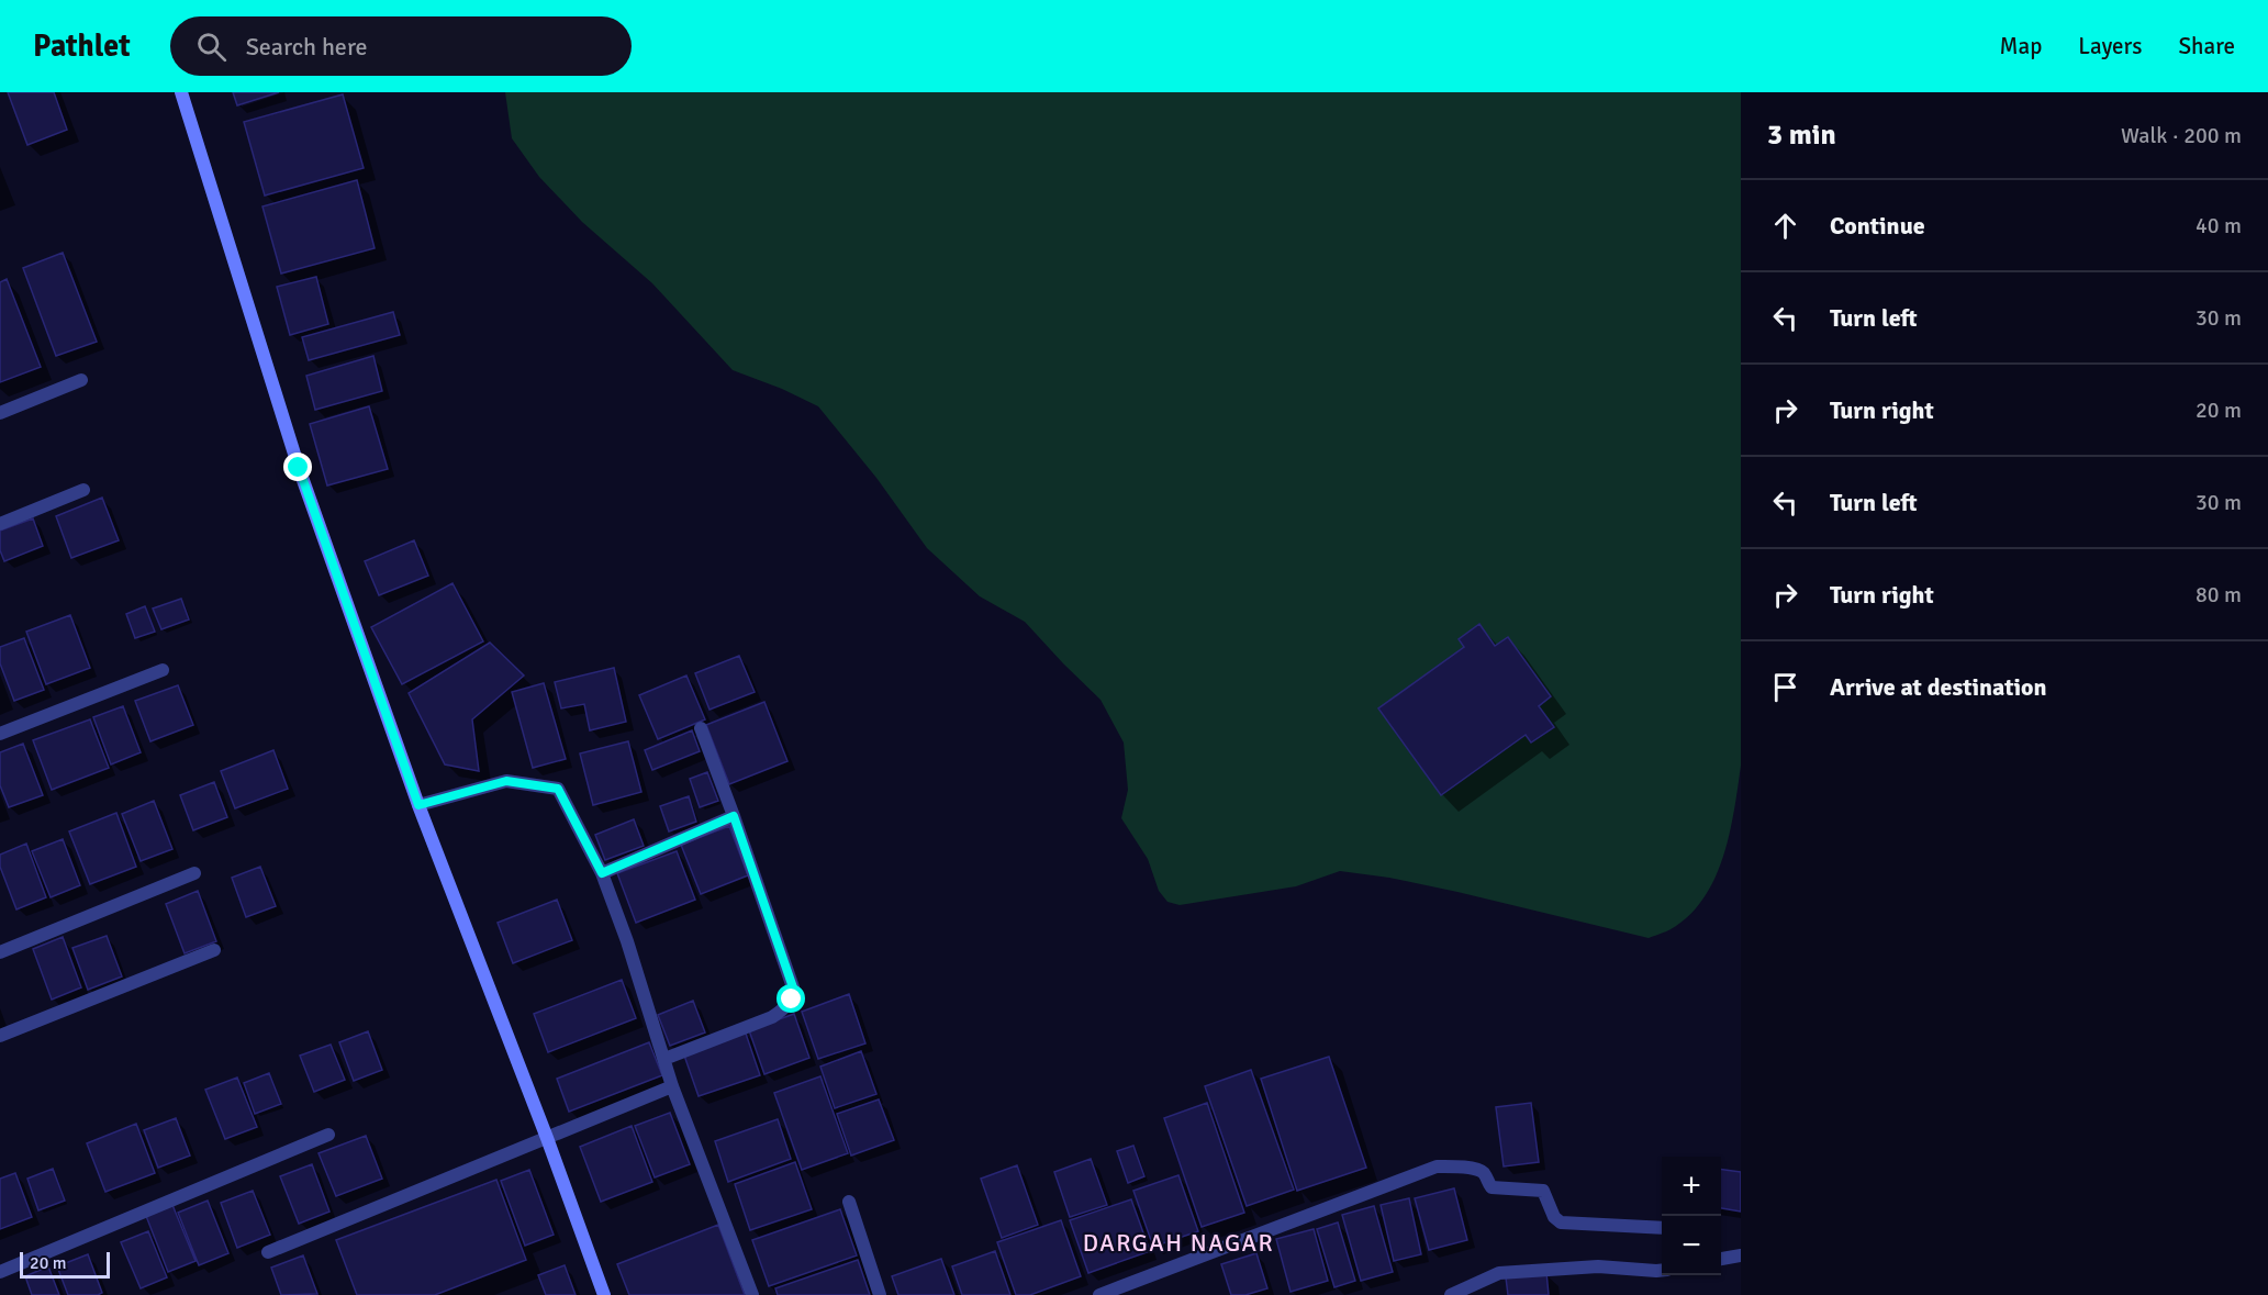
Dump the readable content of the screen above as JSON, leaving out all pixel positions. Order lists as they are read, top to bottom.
{
  "districts": ["DARGAH NAGAR"],
  "scale_bar": "20 m",
  "page": {
    "header": "Pathlet",
    "search": "Search here",
    "nav": ["Map", "Layers", "Share"],
    "heading": ["3 min", "Walk · 200 m"],
    "list": [
      ["Continue", "40 m"],
      ["Turn left", "30 m"],
      ["Turn right", "20 m"],
      ["Turn left", "30 m"],
      ["Turn right", "80 m"],
      "Arrive at destination"
    ],
    "map_buttons": ["+", "−"],
    "scale": "20 m"
  }
}
